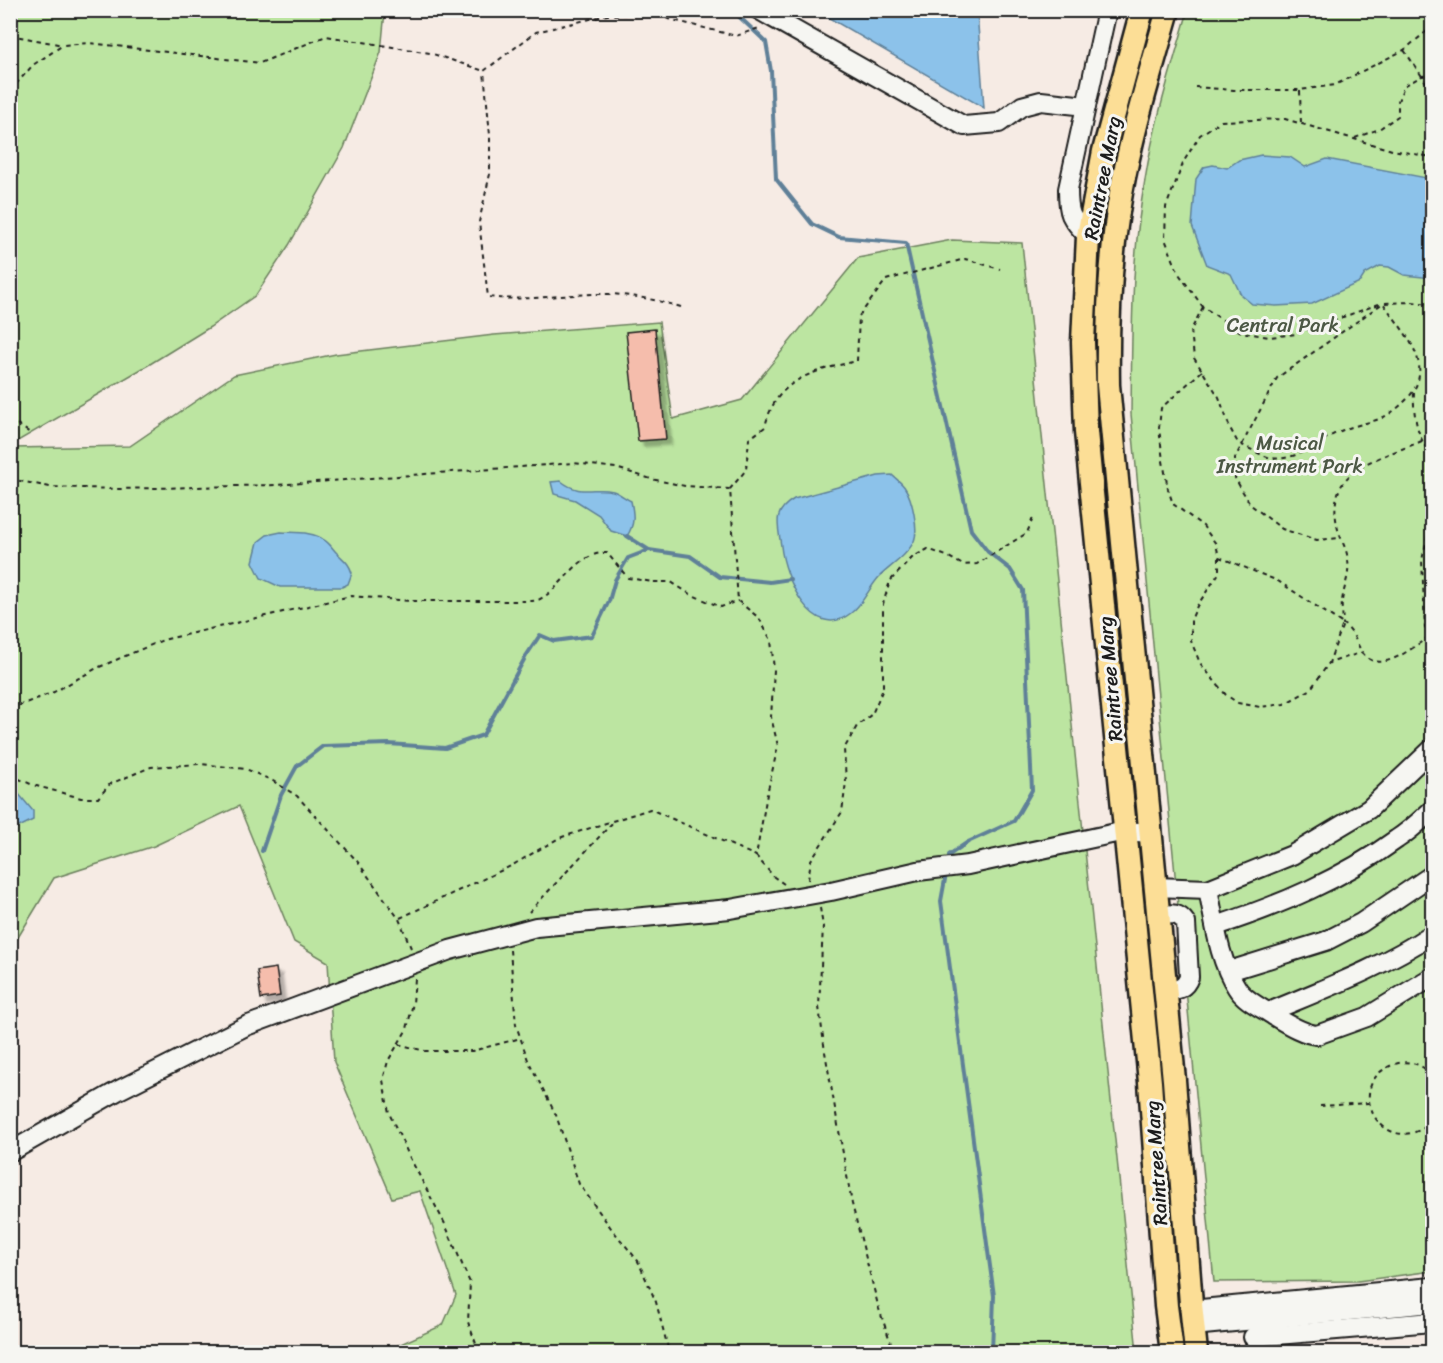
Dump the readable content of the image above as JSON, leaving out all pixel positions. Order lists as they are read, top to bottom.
{
  "streets": {
    "main road": ["Raintree Marg"]
  },
  "parks": ["Central Park", "Musical Instrument Park"]
}
